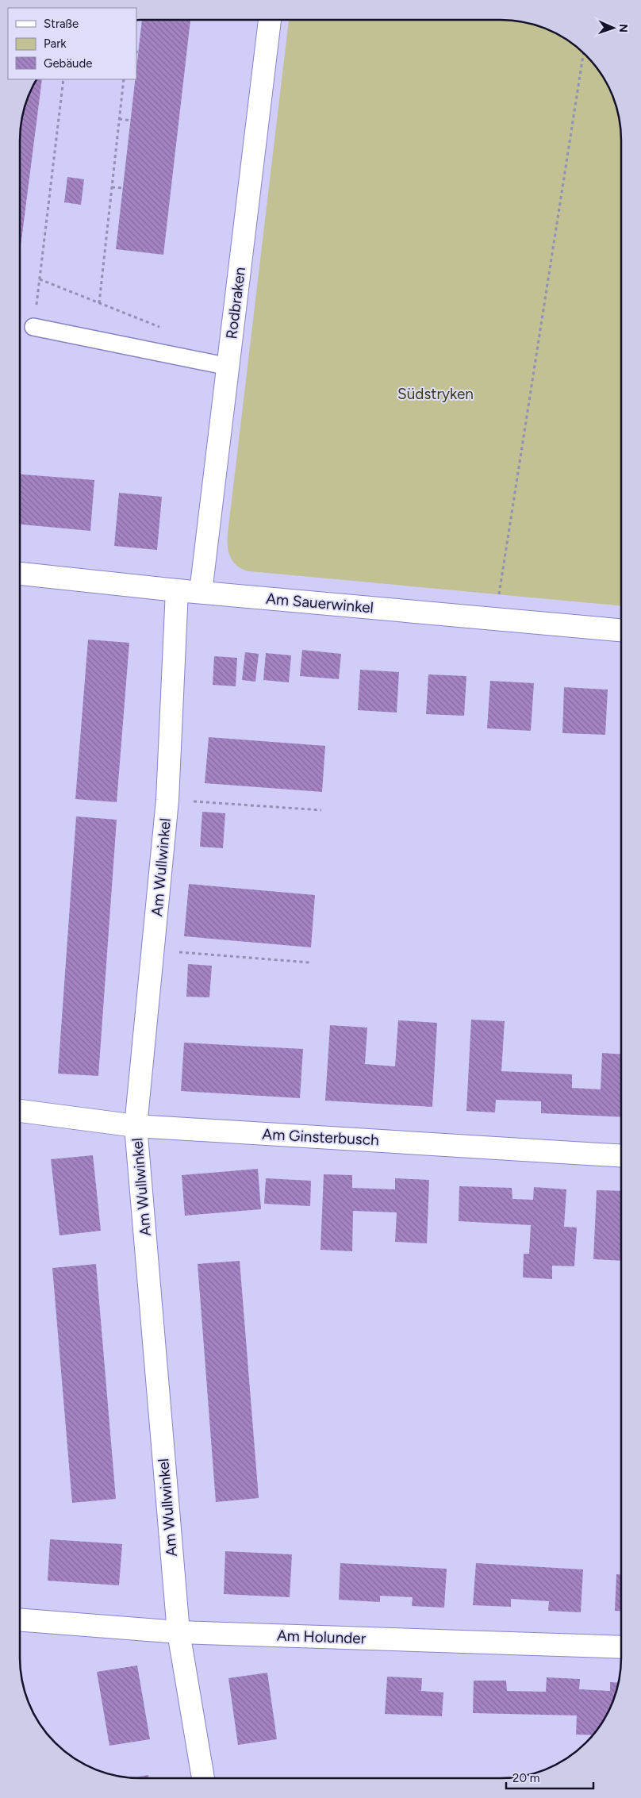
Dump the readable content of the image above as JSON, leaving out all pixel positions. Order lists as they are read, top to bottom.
{
  "streets": {
    "street": [
      "Rodbraken",
      "Am Sauerwinkel",
      "Am Wullwinkel",
      "Am Ginsterbusch",
      "Am Holunder"
    ]
  },
  "crossings": [
    ["Rodbraken", "Am Sauerwinkel"],
    ["Am Sauerwinkel", "Am Wullwinkel"],
    ["Am Wullwinkel", "Am Ginsterbusch"],
    ["Am Wullwinkel", "Am Holunder"]
  ],
  "parks": ["Südstryken"],
  "legend": ["Straße", "Park", "Gebäude"],
  "scale_bar": "20 m",
  "north": "right"
}
